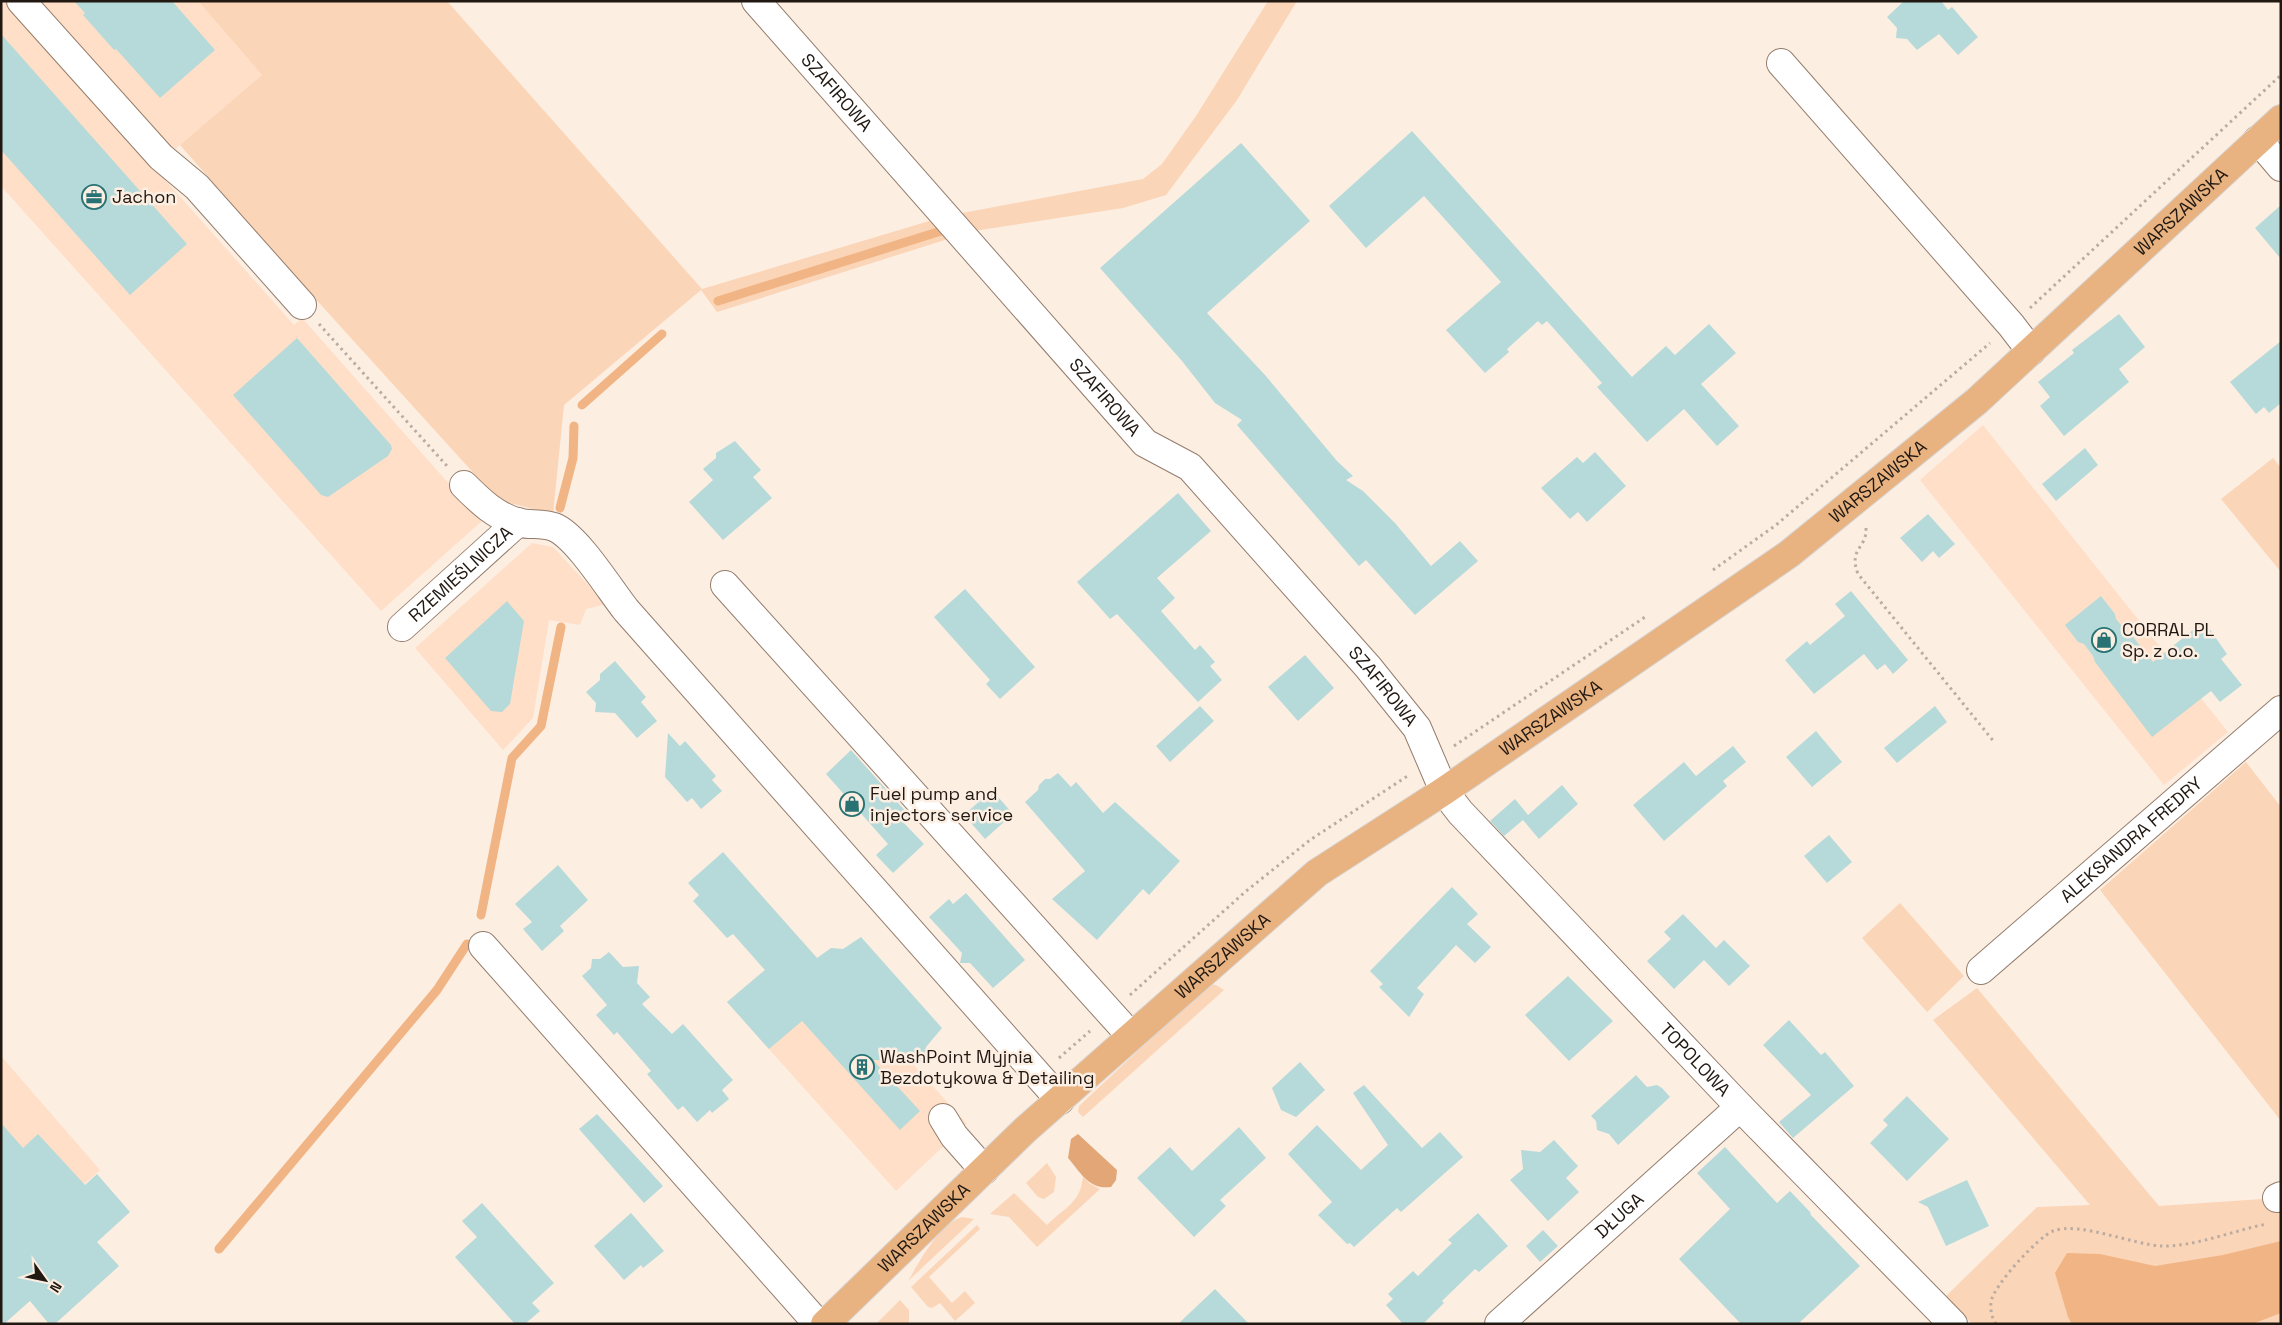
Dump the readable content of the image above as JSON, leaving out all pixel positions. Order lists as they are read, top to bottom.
{
  "streets": {
    "main road": ["WARSZAWSKA"],
    "street": [
      "SZAFIROWA",
      "RZEMIEŚLNICZA",
      "ALEKSANDRA FREDRY",
      "TOPOLOWA",
      "DŁUGA"
    ]
  },
  "crossings": [
    ["SZAFIROWA", "WARSZAWSKA"],
    ["SZAFIROWA", "TOPOLOWA"],
    ["WARSZAWSKA", "TOPOLOWA"],
    ["TOPOLOWA", "DŁUGA"]
  ],
  "places": {
    "office": ["Jachon"],
    "shop": ["CORRAL PL Sp. z o.o.", "Fuel pump and injectors service"],
    "building": ["WashPoint Myjnia Bezdotykowa & Detailing"]
  },
  "north": "bottom right"
}
